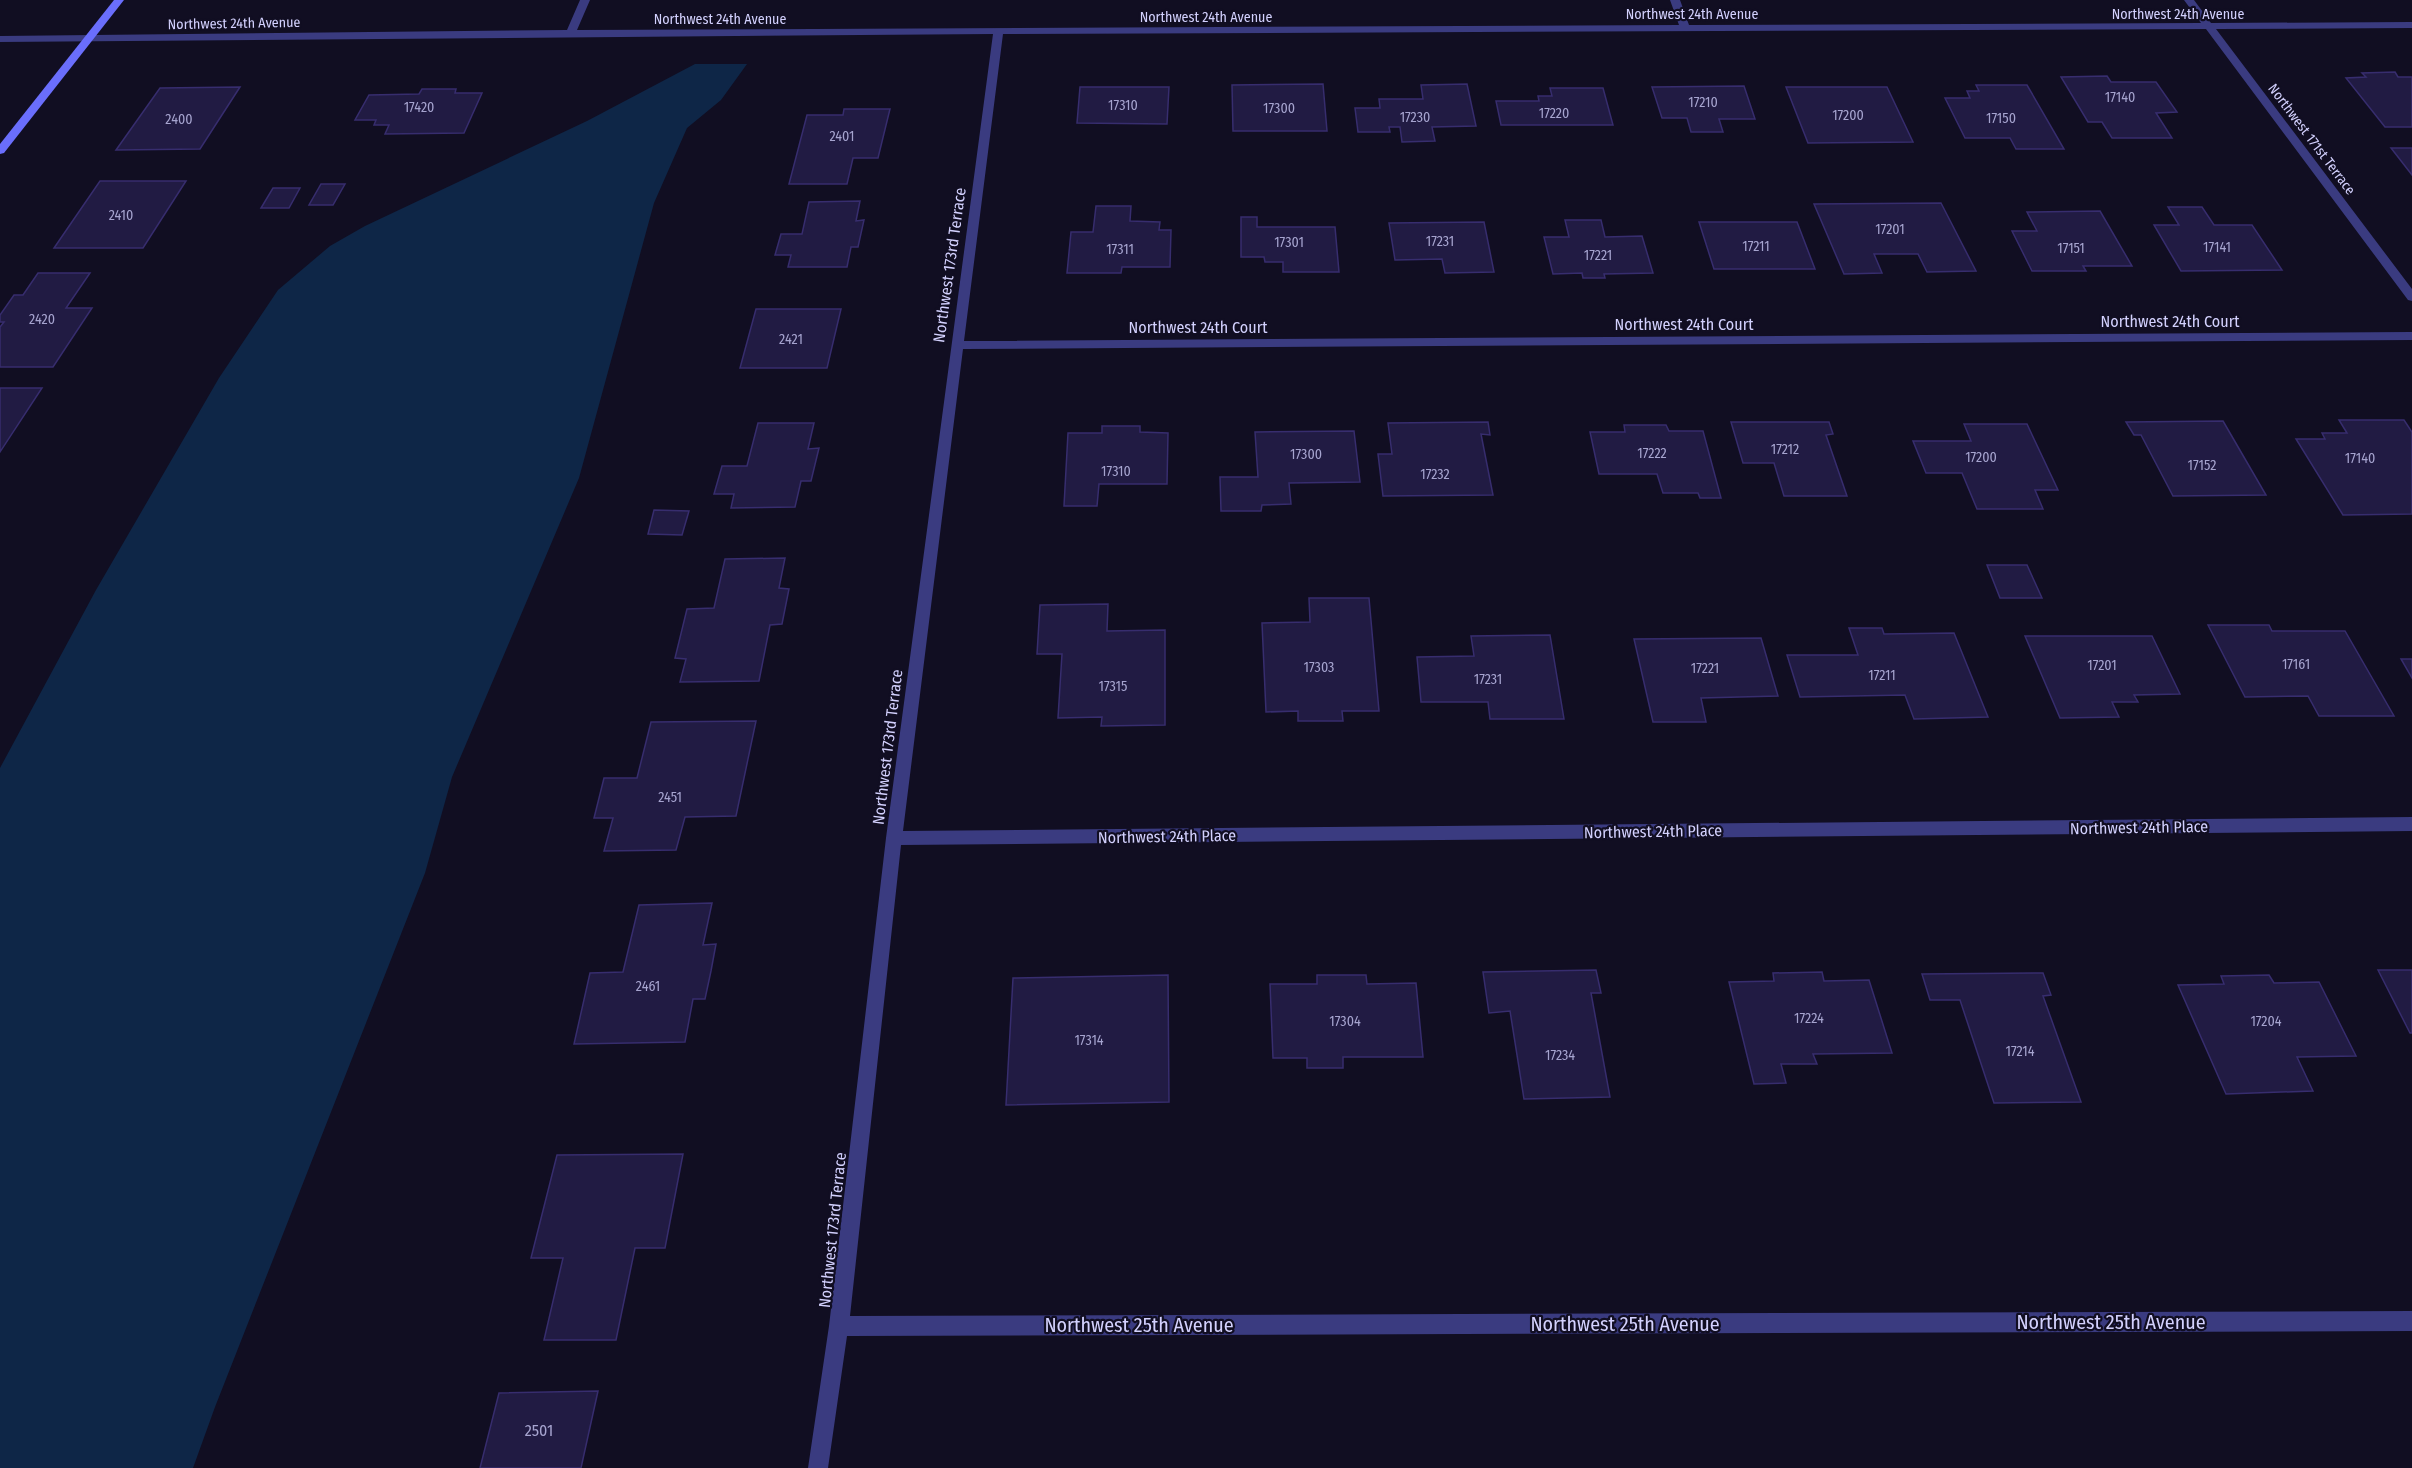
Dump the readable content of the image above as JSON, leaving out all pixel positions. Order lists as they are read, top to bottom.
{
  "streets": {
    "street": [
      "Northwest 24th Avenue",
      "Northwest 171st Terrace",
      "Northwest 173rd Terrace",
      "Northwest 24th Court",
      "Northwest 24th Place",
      "Northwest 25th Avenue"
    ]
  },
  "crossings": [
    ["Northwest 24th Avenue", "Northwest 171st Terrace"],
    ["Northwest 24th Avenue", "Northwest 173rd Terrace"],
    ["Northwest 173rd Terrace", "Northwest 24th Court"],
    ["Northwest 173rd Terrace", "Northwest 24th Place"],
    ["Northwest 173rd Terrace", "Northwest 25th Avenue"]
  ],
  "house_numbers": [
    "17140",
    "17210",
    "17310",
    "17420",
    "17300",
    "17220",
    "17200",
    "17230",
    "17150",
    "2400",
    "2401",
    "2410",
    "17201",
    "17231",
    "17301",
    "17211",
    "17141",
    "17151",
    "17311",
    "17221",
    "2420",
    "2421",
    "17212",
    "17222",
    "17300",
    "17200",
    "17140",
    "17152",
    "17310",
    "17232",
    "17161",
    "17201",
    "17303",
    "17221",
    "17211",
    "17231",
    "17315",
    "2451",
    "2461",
    "17224",
    "17304",
    "17204",
    "17314",
    "17214",
    "17234",
    "2501"
  ]
}
